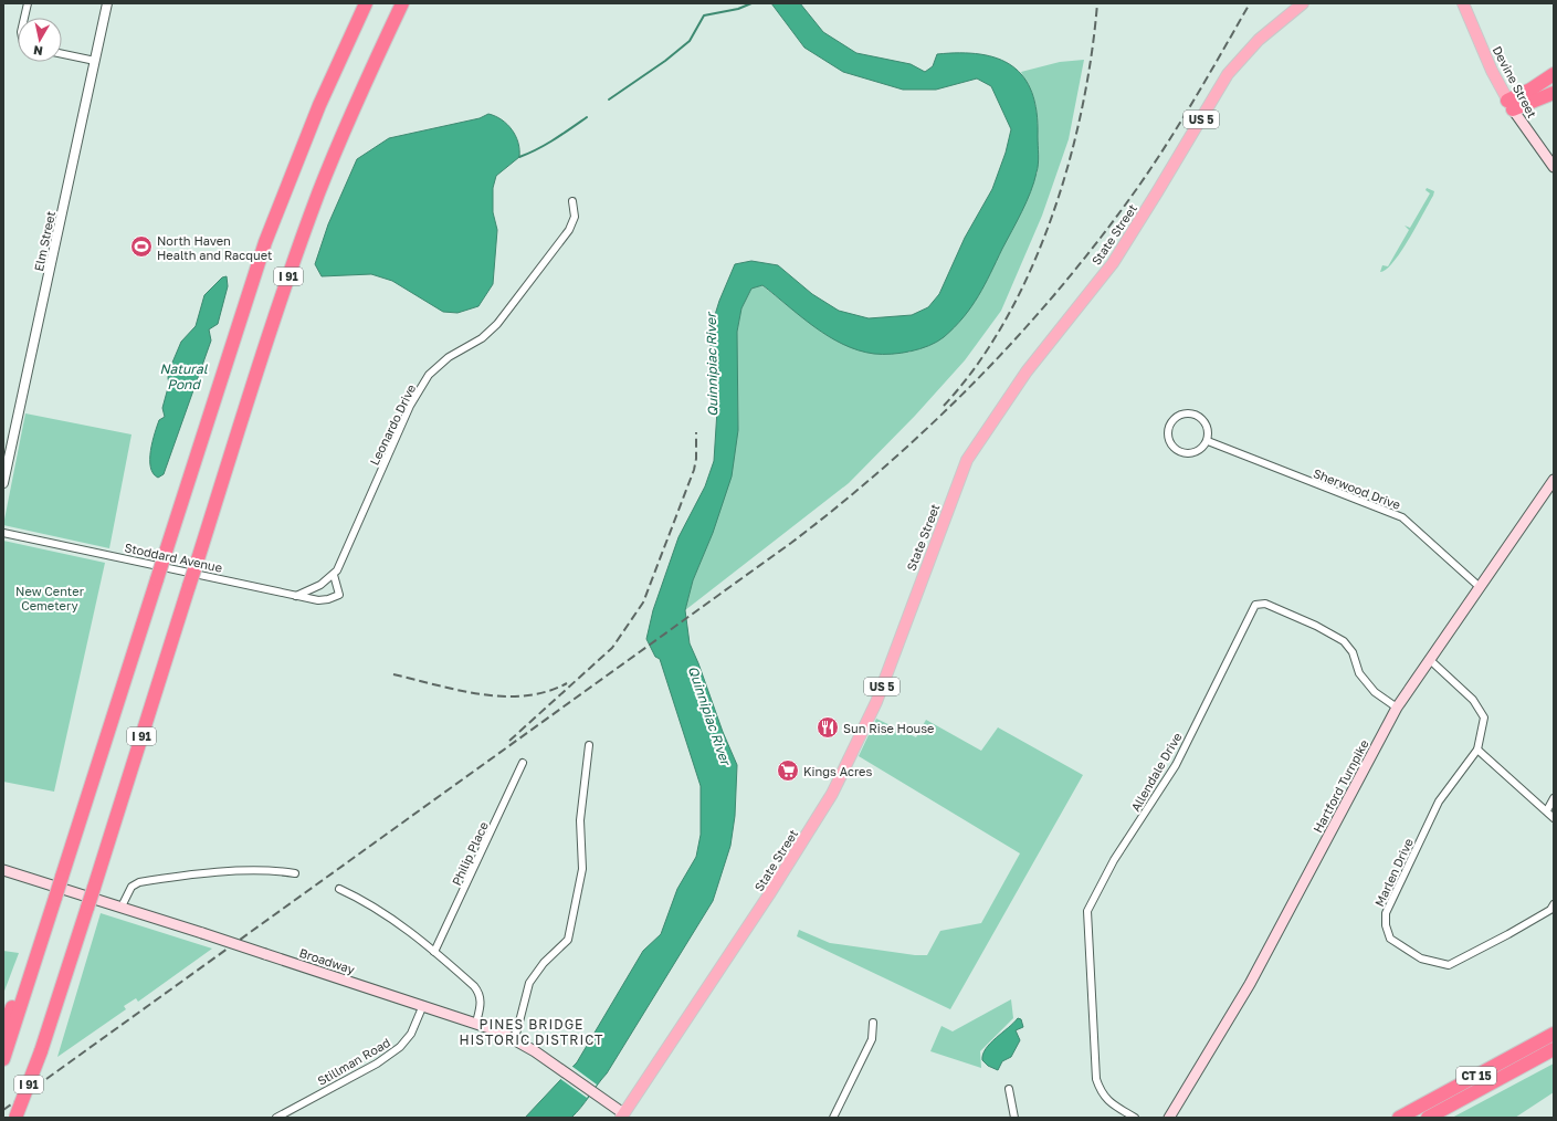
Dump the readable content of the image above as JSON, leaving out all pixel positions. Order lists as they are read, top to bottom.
{
  "streets": {
    "highway": ["I 91", "CT 15"],
    "main road": [
      "Devine Street",
      "US 5",
      "State Street",
      "Hartford Turnpike",
      "Broadway"
    ],
    "street": [
      "Elm Street",
      "Leonardo Drive",
      "Sherwood Drive",
      "Stoddard Avenue",
      "Allendale Drive",
      "Philip Place",
      "Marlen Drive",
      "Stillman Road"
    ]
  },
  "crossings": [
    ["State Street", "Broadway"],
    ["Leonardo Drive", "Stoddard Avenue"],
    ["Sherwood Drive", "Hartford Turnpike"],
    ["Allendale Drive", "Hartford Turnpike"],
    ["Hartford Turnpike", "Marlen Drive"],
    ["Broadway", "Stillman Road"]
  ],
  "districts": ["PINES BRIDGE HISTORIC DISTRICT"],
  "water": ["Quinnipiac River", "Natural Pond"],
  "parks": ["New Center Cemetery"],
  "places": {
    "sports": ["North Haven Health and Racquet"],
    "restaurant": ["Sun Rise House"],
    "supermarket": ["Kings Acres"]
  },
  "north": "bottom"
}
